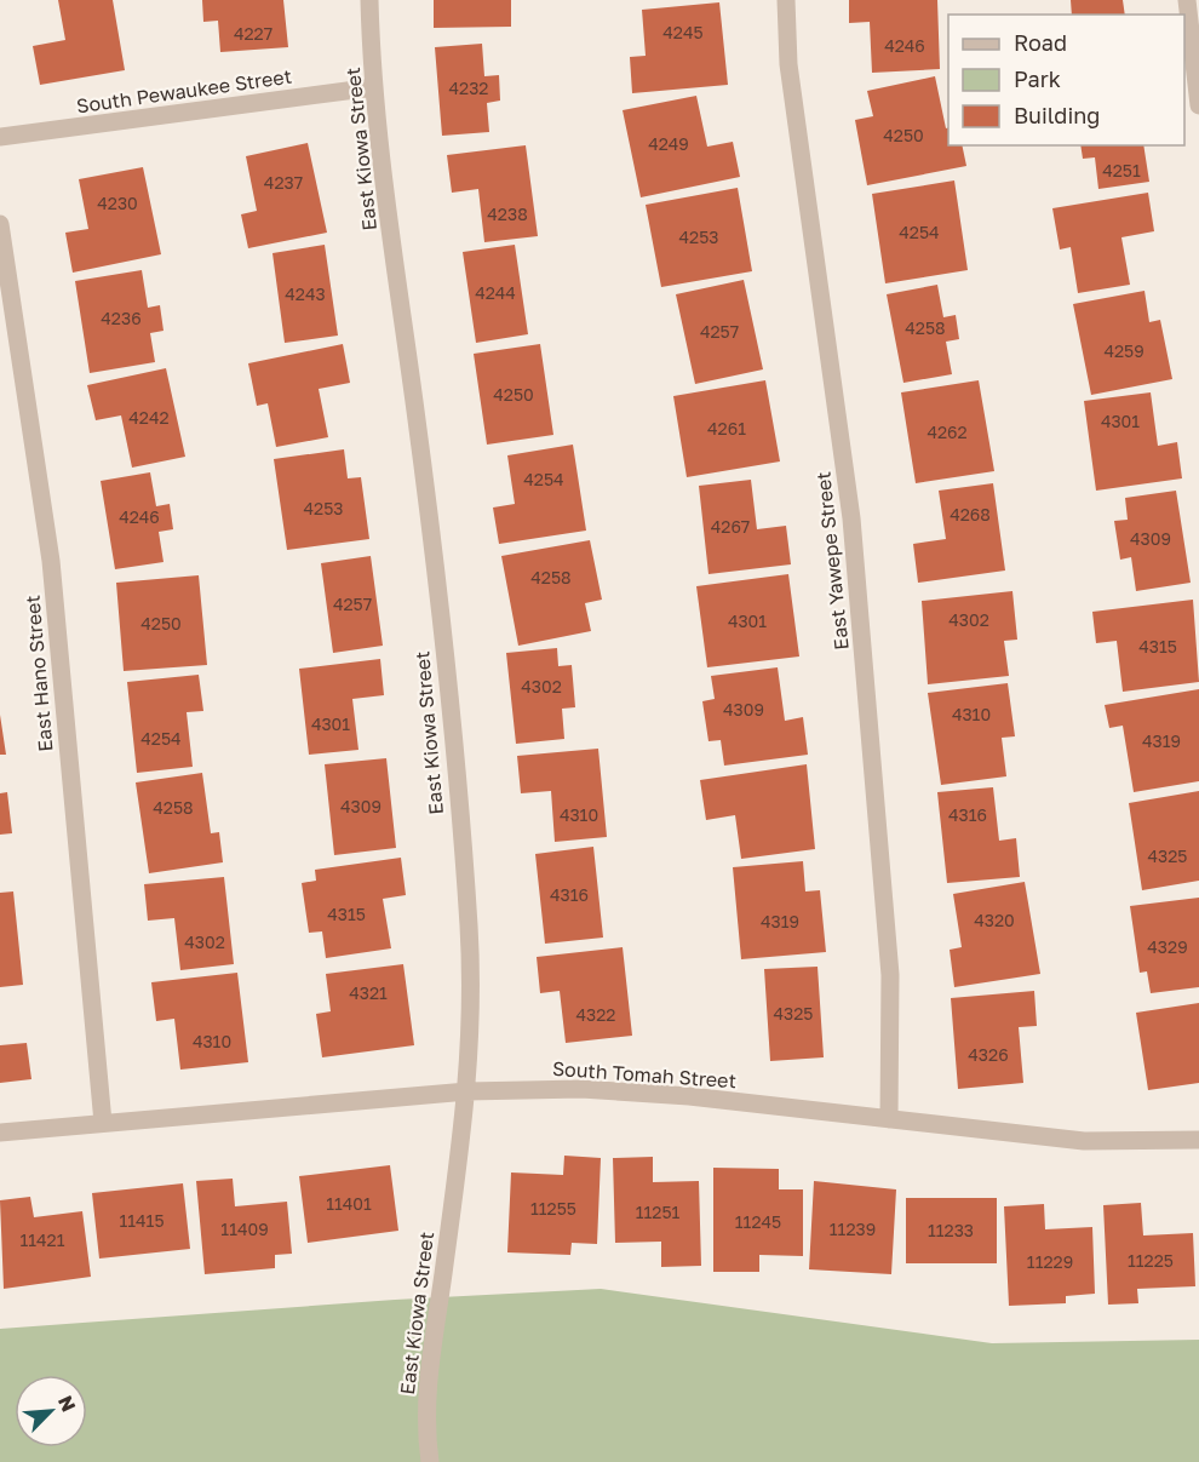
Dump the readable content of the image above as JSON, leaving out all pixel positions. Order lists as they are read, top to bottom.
{
  "streets": {
    "street": [
      "South Pewaukee Street",
      "East Kiowa Street",
      "East Yawepe Street",
      "East Hano Street",
      "South Tomah Street"
    ]
  },
  "crossings": [
    ["South Pewaukee Street", "East Kiowa Street"],
    ["East Kiowa Street", "South Tomah Street"],
    ["East Yawepe Street", "South Tomah Street"],
    ["East Hano Street", "South Tomah Street"]
  ],
  "house_numbers": [
    "4245",
    "4227",
    "4246",
    "4232",
    "4250",
    "4249",
    "4251",
    "4237",
    "4230",
    "4238",
    "4254",
    "4253",
    "4244",
    "4243",
    "4236",
    "4258",
    "4257",
    "4259",
    "4250",
    "4242",
    "4301",
    "4261",
    "4262",
    "4254",
    "4253",
    "4268",
    "4246",
    "4267",
    "4309",
    "4258",
    "4257",
    "4302",
    "4301",
    "4250",
    "4315",
    "4302",
    "4309",
    "4310",
    "4301",
    "4254",
    "4319",
    "4309",
    "4258",
    "4310",
    "4316",
    "4325",
    "4316",
    "4315",
    "4320",
    "4319",
    "4302",
    "4329",
    "4321",
    "4325",
    "4322",
    "4310",
    "4326",
    "11401",
    "11255",
    "11251",
    "11415",
    "11245",
    "11409",
    "11239",
    "11233",
    "11421",
    "11225",
    "11229"
  ],
  "legend": ["Road", "Park", "Building"],
  "north": "top right"
}
